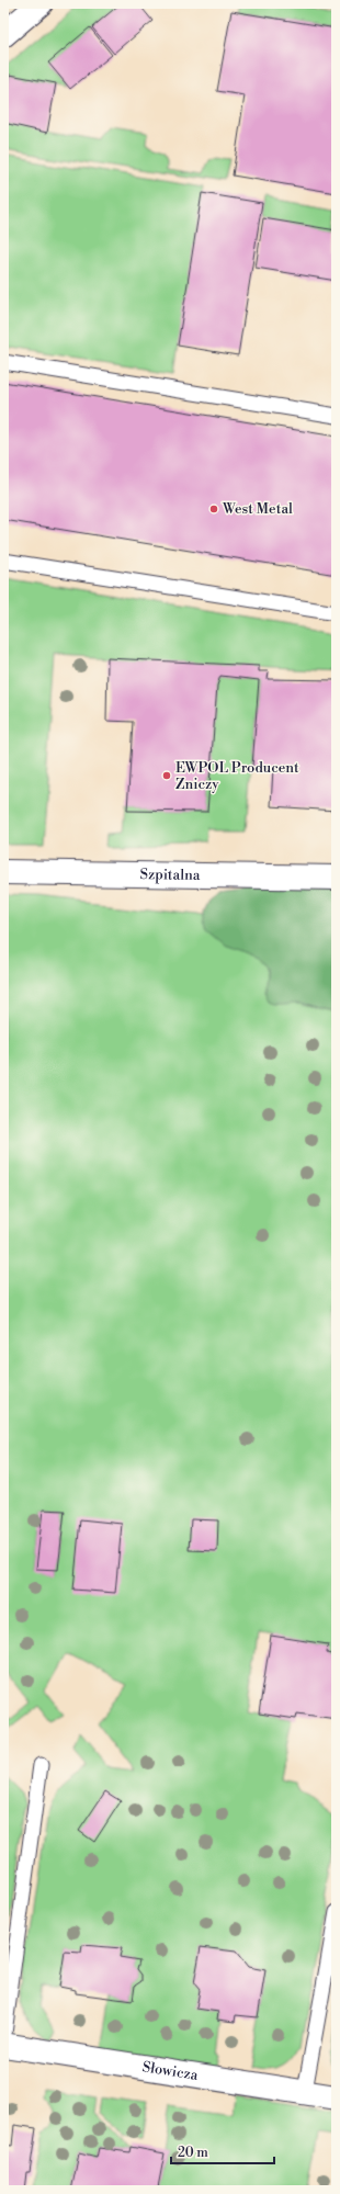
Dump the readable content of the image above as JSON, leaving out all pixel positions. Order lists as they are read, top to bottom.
{
  "streets": {
    "street": ["Szpitalna", "Słowicza"]
  },
  "places": ["West Metal", "EWPOL Producent Zniczy"],
  "scale_bar": "20 m"
}
